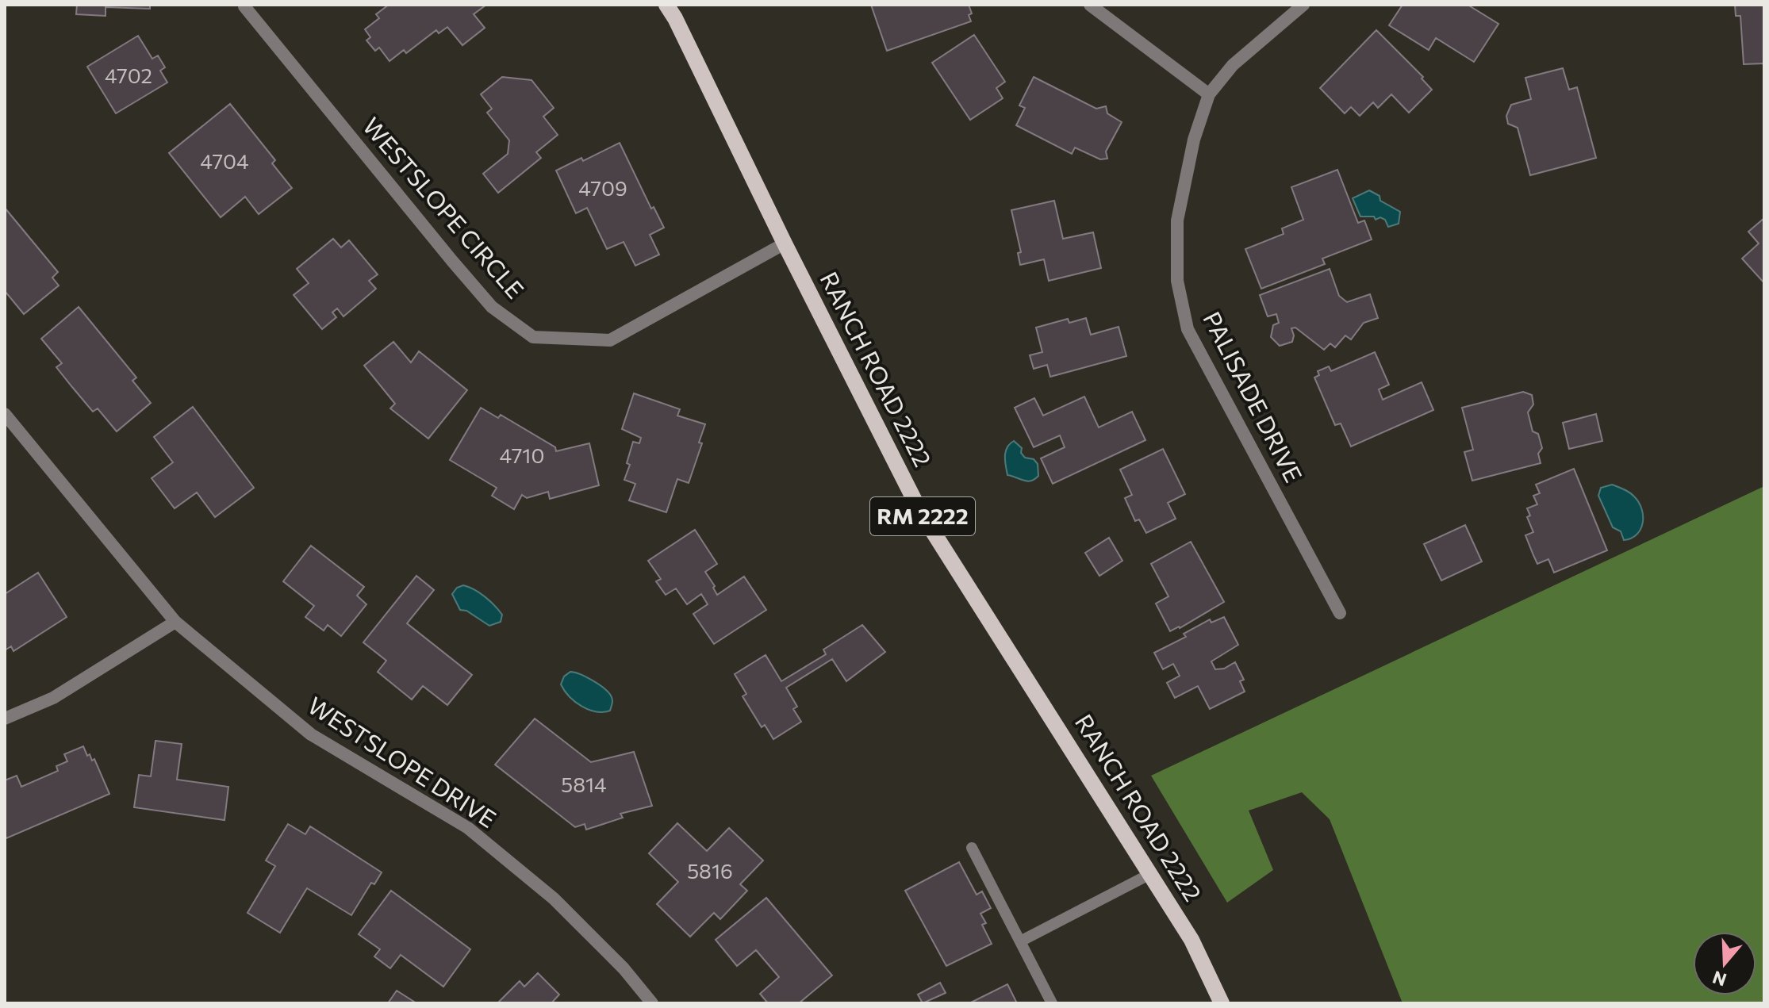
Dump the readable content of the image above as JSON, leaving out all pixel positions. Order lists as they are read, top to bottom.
{
  "streets": {
    "main road": ["RANCH ROAD 2222", "RM 2222"],
    "street": ["WESTSLOPE CIRCLE", "PALISADE DRIVE", "WESTSLOPE DRIVE"]
  },
  "crossings": [
    ["WESTSLOPE CIRCLE", "RANCH ROAD 2222"]
  ],
  "house_numbers": [
    "4702",
    "4704",
    "4709",
    "4710",
    "5814",
    "5816"
  ],
  "north": "bottom"
}
